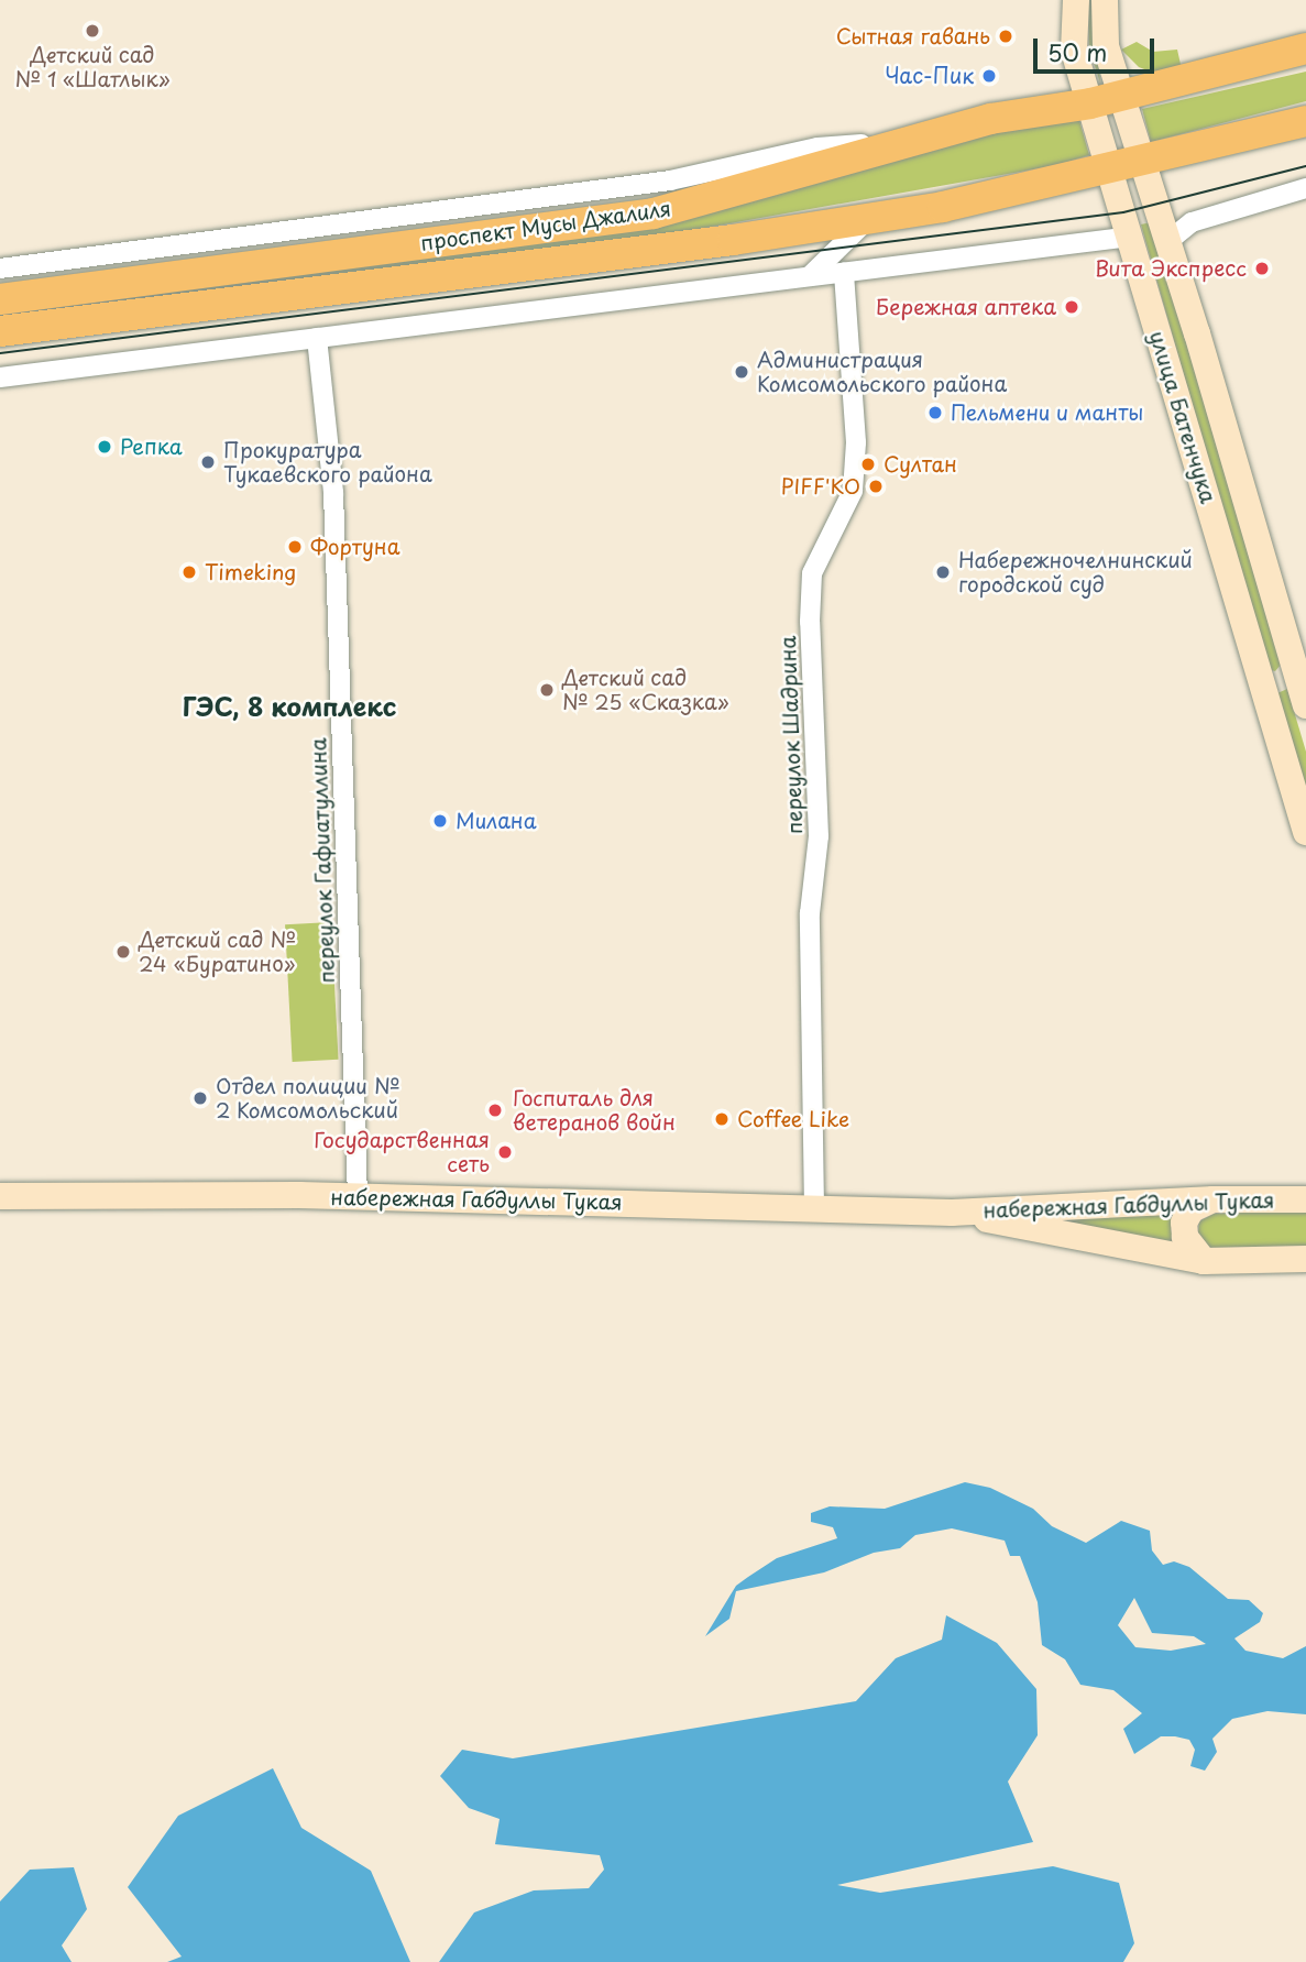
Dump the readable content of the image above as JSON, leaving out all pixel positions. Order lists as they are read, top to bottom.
{
  "streets": {
    "main road": ["проспект Мусы Джалиля", "улица Батенчука", "набережная Габдуллы Тукая"],
    "street": ["переулок Шадрина", "переулок Гафиатуллина"]
  },
  "crossings": [
    ["проспект Мусы Джалиля", "улица Батенчука"],
    ["переулок Шадрина", "набережная Габдуллы Тукая"],
    ["переулок Гафиатуллина", "набережная Габдуллы Тукая"]
  ],
  "districts": ["ГЭС, 8 комплекс"],
  "places": [
    "Детский сад № 1 «Шатлык»",
    "Сытная гавань",
    "Час-Пик",
    "Вита Экспресс",
    "Бережная аптека",
    "Администрация Комсомольского района",
    "Пельмени и манты",
    "Репка",
    "Прокуратура Тукаевского района",
    "Султан",
    "PIFF'KO",
    "Фортуна",
    "Timeking",
    "Набережночелнинский городской суд",
    "Детский сад № 25 «Сказка»",
    "Милана",
    "Детский сад № 24 «Буратино»",
    "Отдел полиции № 2 Комсомольский",
    "Госпиталь для ветеранов войн",
    "Coffee Like",
    "Государственная сеть"
  ],
  "scale_bar": "50 m"
}
